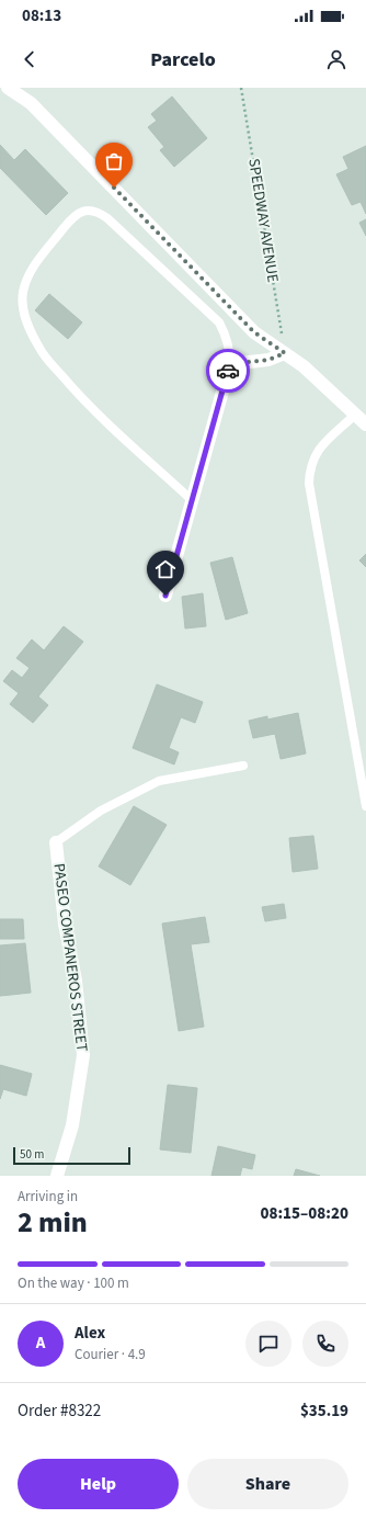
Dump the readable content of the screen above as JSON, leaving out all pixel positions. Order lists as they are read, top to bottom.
{
  "streets": {
    "street": ["PASEO COMPANEROS STREET"],
    "path": ["SPEEDWAY AVENUE"]
  },
  "scale_bar": "50 m",
  "page": {
    "status": "08:13",
    "header": "Parcelo",
    "scale": "50 m",
    "heading": ["2 min", "Arriving in", "08:15–08:20"],
    "panel": [
      "Alex",
      "Courier · 4.9",
      "Order #8322",
      "$35.19"
    ],
    "bar": "On the way · 100 m",
    "round": "A",
    "buttons": ["Help", "Share"]
  }
}
